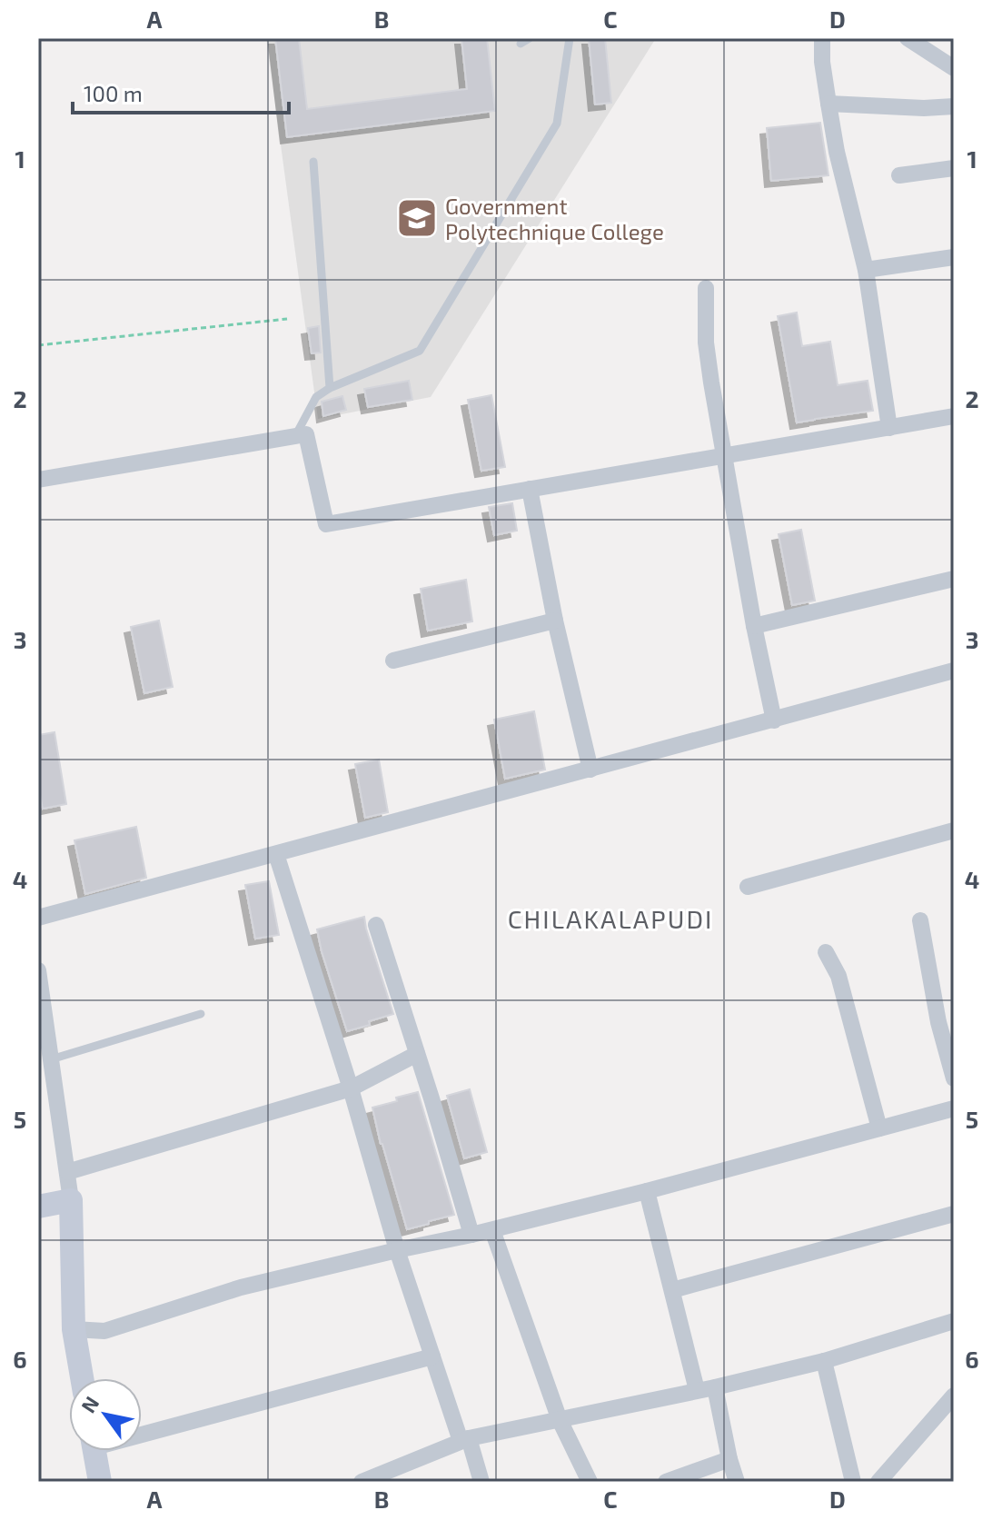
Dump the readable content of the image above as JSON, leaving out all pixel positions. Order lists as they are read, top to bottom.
{
  "districts": ["CHILAKALAPUDI"],
  "places": {
    "school or university": ["Government Polytechnique College"]
  },
  "scale_bar": "100 m",
  "north": "top left",
  "grid": {
    "columns": [
      "A",
      "B",
      "C",
      "D"
    ],
    "rows": [
      "1",
      "2",
      "3",
      "4",
      "5",
      "6"
    ]
  }
}
